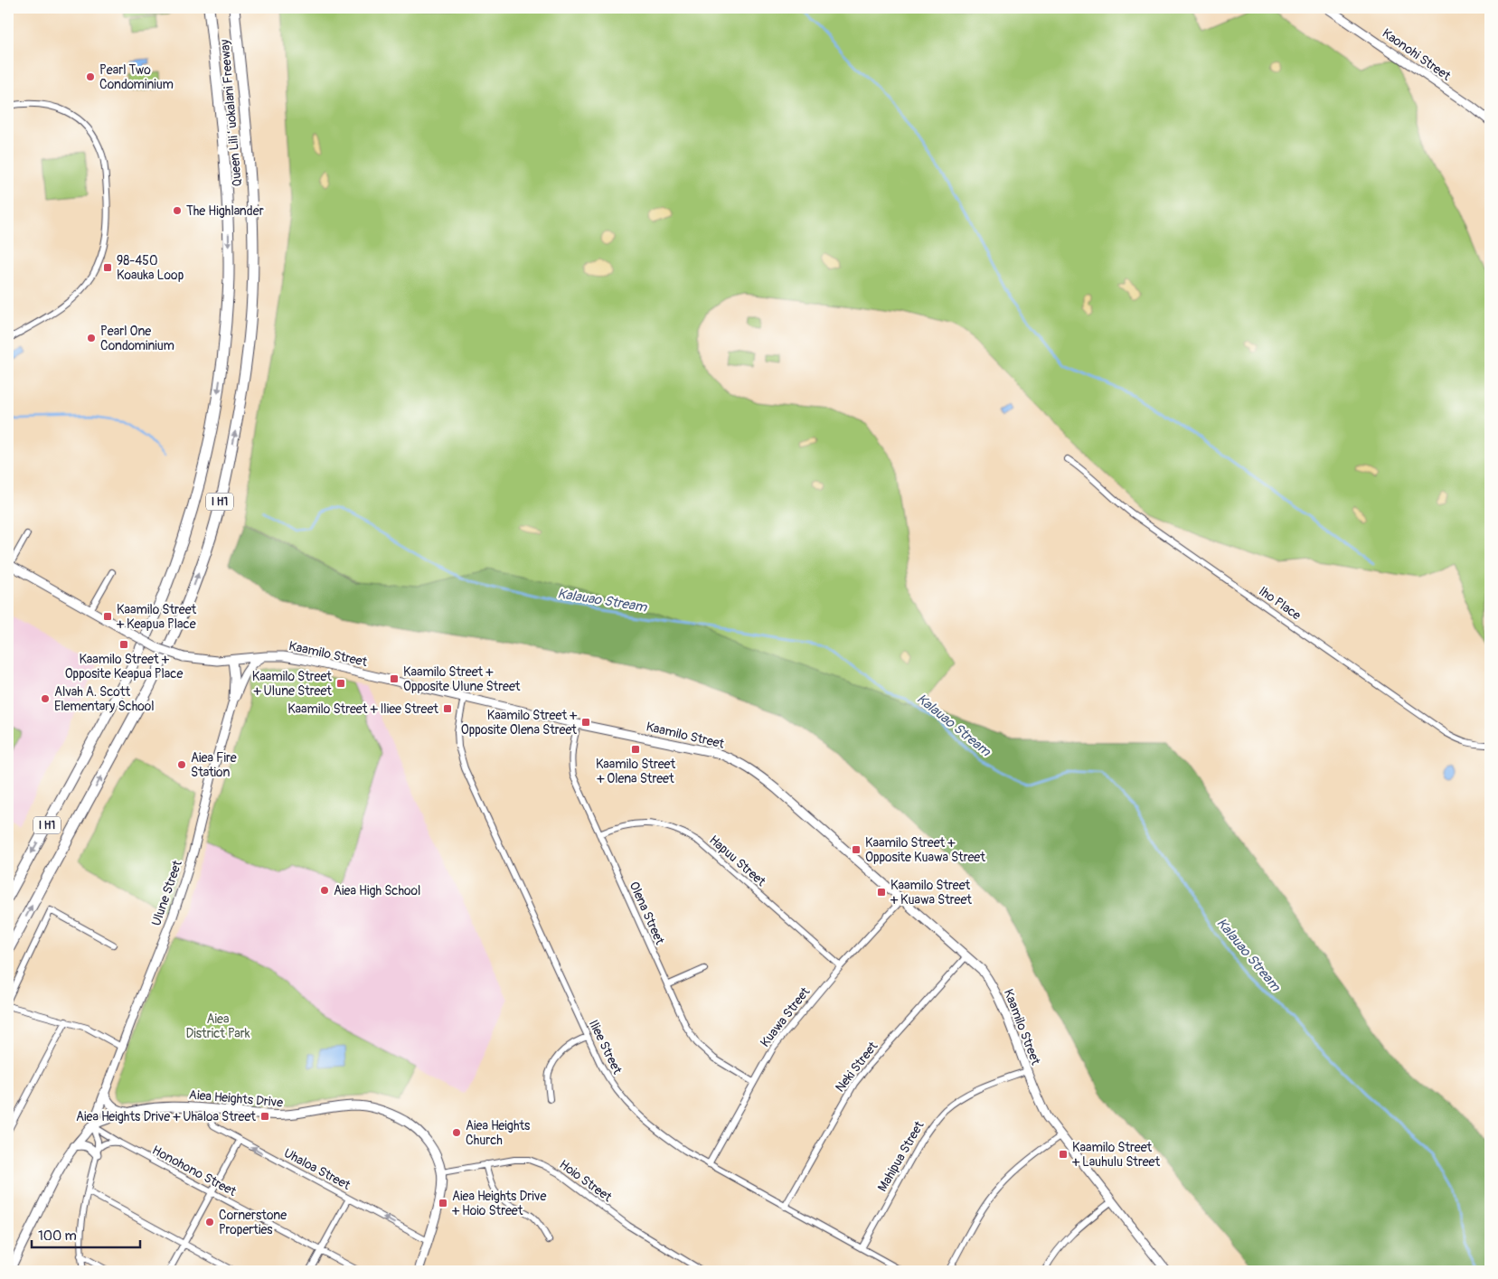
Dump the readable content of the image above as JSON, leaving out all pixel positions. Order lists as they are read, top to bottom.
{
  "streets": {
    "highway": ["Queen Liliʻuokalani Freeway", "I H1"],
    "street": [
      "Kaonohi Street",
      "Iho Place",
      "Kaamilo Street",
      "Hapuu Street",
      "Ulune Street",
      "Olena Street",
      "Kuawa Street",
      "Iliee Street",
      "Neki Street",
      "Aiea Heights Drive",
      "Mahipua Street",
      "Uhaloa Street",
      "Honohono Street",
      "Hoio Street"
    ]
  },
  "crossings": [
    ["Kaamilo Street", "Ulune Street"],
    ["Kaamilo Street", "Olena Street"],
    ["Kaamilo Street", "Kuawa Street"],
    ["Kaamilo Street", "Iliee Street"],
    ["Kaamilo Street", "Neki Street"],
    ["Kaamilo Street", "Mahipua Street"],
    ["Hapuu Street", "Olena Street"],
    ["Hapuu Street", "Kuawa Street"],
    ["Ulune Street", "Aiea Heights Drive"],
    ["Ulune Street", "Honohono Street"],
    ["Olena Street", "Kuawa Street"],
    ["Kuawa Street", "Iliee Street"],
    ["Iliee Street", "Neki Street"],
    ["Iliee Street", "Mahipua Street"],
    ["Aiea Heights Drive", "Uhaloa Street"],
    ["Aiea Heights Drive", "Honohono Street"],
    ["Aiea Heights Drive", "Hoio Street"]
  ],
  "one_way": ["Uhaloa Street"],
  "water": ["Kalauao Stream"],
  "parks": ["Aiea District Park"],
  "places": {
    "other": [
      "Pearl Two Condominium",
      "The Highlander",
      "Pearl One Condominium",
      "Alvah A. Scott Elementary School",
      "Aiea Fire Station",
      "Aiea High School",
      "Aiea Heights Church",
      "Cornerstone Properties"
    ],
    "transit": [
      "98-450 Koauka Loop",
      "Kaamilo Street + Keapua Place",
      "Kaamilo Street + Opposite Keapua Place",
      "Kaamilo Street + Opposite Ulune Street",
      "Kaamilo Street + Ulune Street",
      "Kaamilo Street + Iliee Street",
      "Kaamilo Street + Opposite Olena Street",
      "Kaamilo Street + Olena Street",
      "Kaamilo Street + Opposite Kuawa Street",
      "Kaamilo Street + Kuawa Street",
      "Aiea Heights Drive + Uhaloa Street",
      "Kaamilo Street + Lauhulu Street",
      "Aiea Heights Drive + Hoio Street"
    ]
  },
  "scale_bar": "100 m"
}
